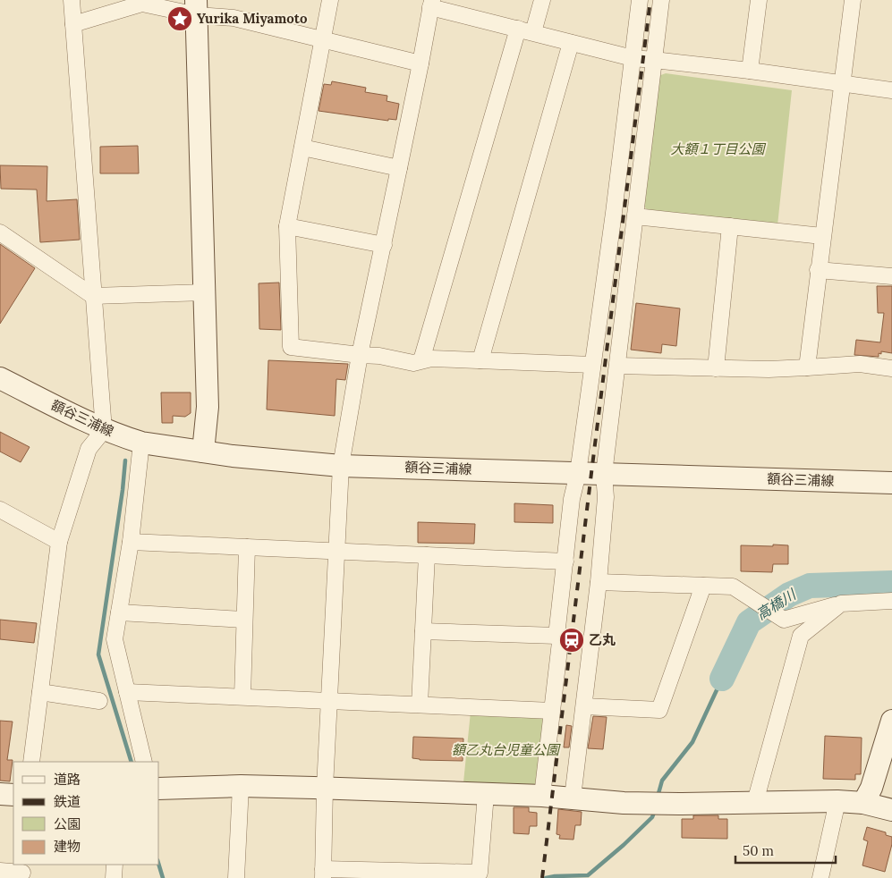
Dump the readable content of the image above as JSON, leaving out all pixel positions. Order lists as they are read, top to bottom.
{
  "streets": {
    "street": ["額谷三浦線"]
  },
  "water": ["高橋川"],
  "parks": ["大額１丁目公園", "額乙丸台児童公園"],
  "places": {
    "place": ["Yurika Miyamoto"],
    "station": ["乙丸"]
  },
  "legend": [
    "道路",
    "鉄道",
    "公園",
    "建物"
  ],
  "scale_bar": "50 m"
}
